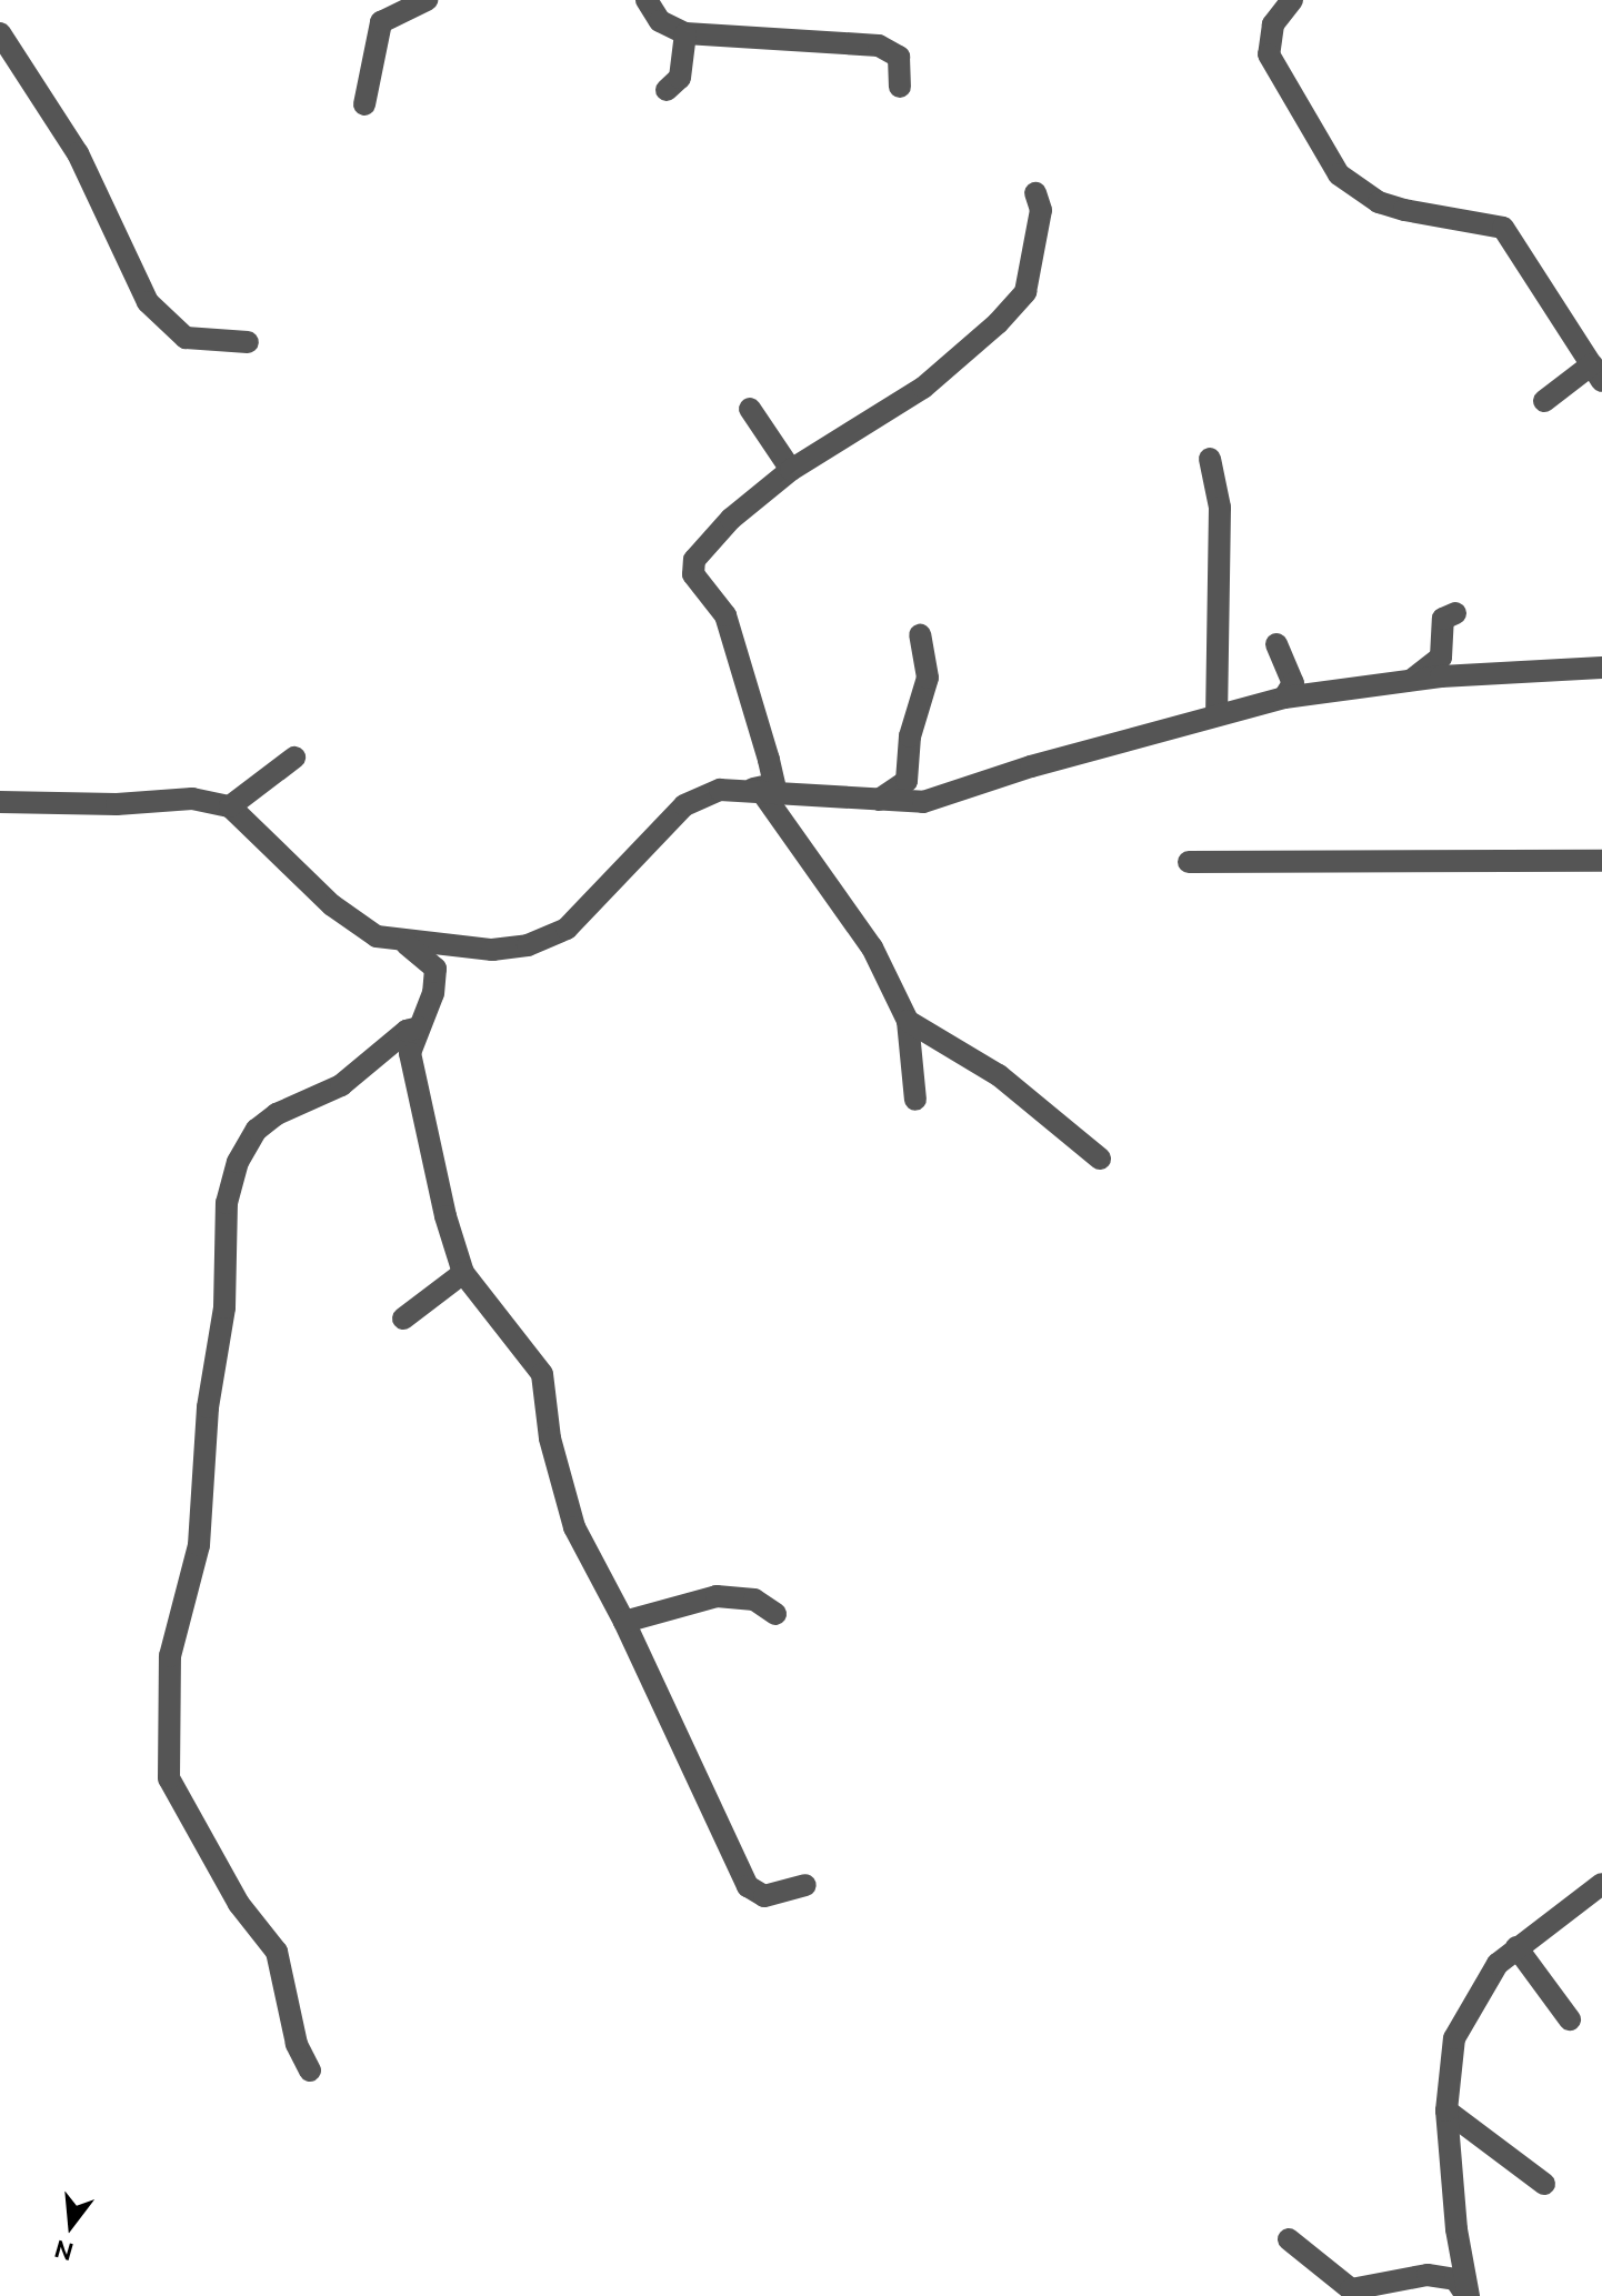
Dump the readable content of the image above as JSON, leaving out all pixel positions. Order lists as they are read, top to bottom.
{
  "north": "bottom"
}
